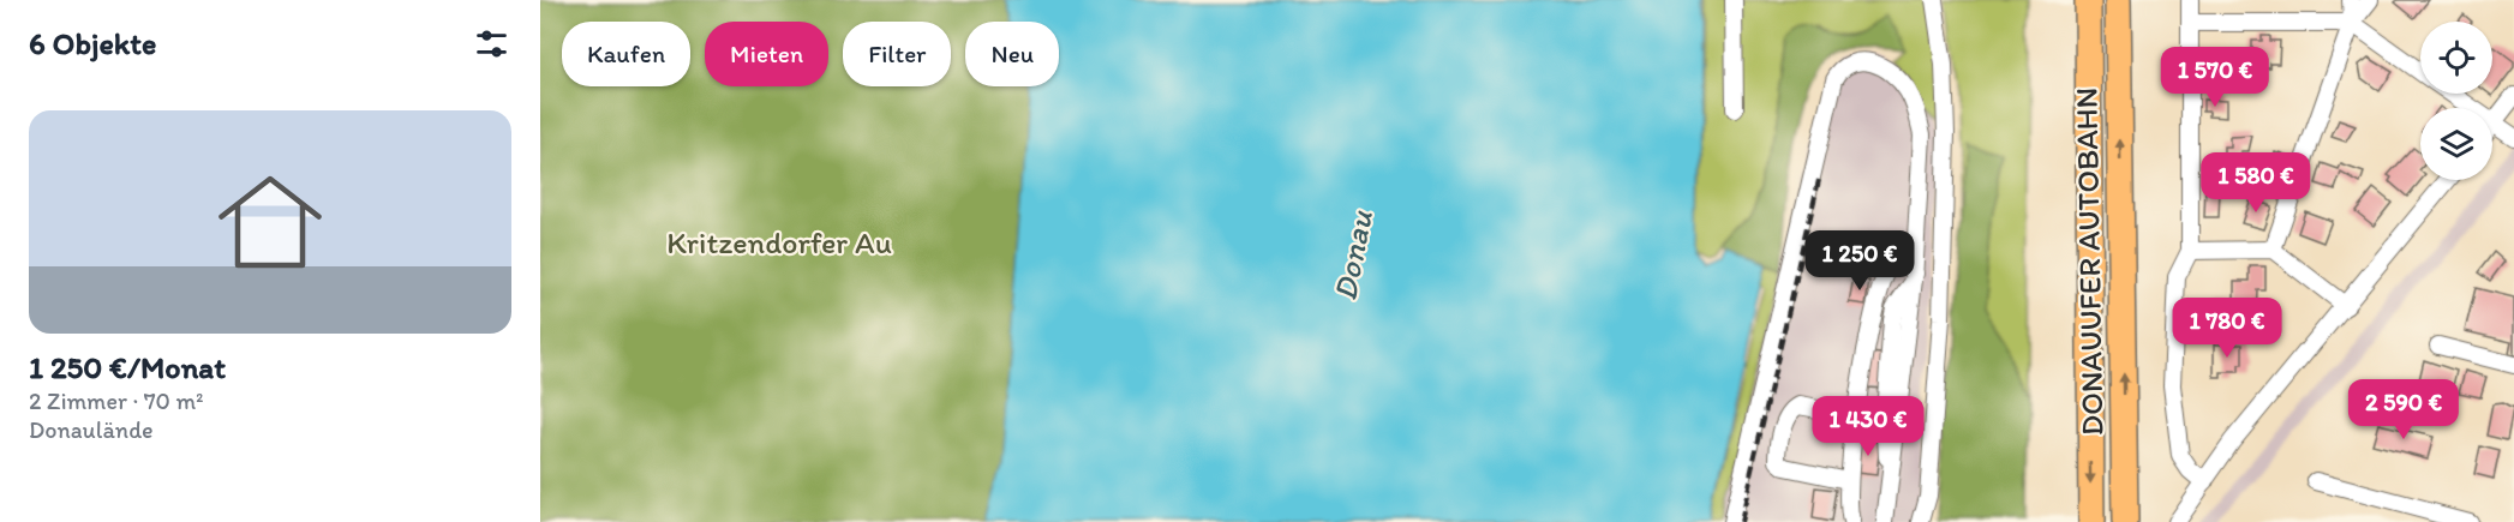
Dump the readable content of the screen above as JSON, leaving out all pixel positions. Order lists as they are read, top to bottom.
{
  "streets": {
    "highway": ["DONAUUFER AUTOBAHN"]
  },
  "water": ["Donau"],
  "parks": ["Kritzendorfer Au"],
  "page": {
    "heading": "6 Objekte",
    "chip": [
      "Kaufen",
      "Mieten",
      "Filter",
      "Neu"
    ],
    "price": [
      "1 570 €",
      "1 580 €",
      "1 250 €",
      "1 780 €",
      "2 590 €",
      "1 430 €"
    ],
    "list": [
      {
        "name": "1 250 €/Monat",
        "note": "2 Zimmer · 70 m² · Donaulände"
      }
    ]
  }
}
